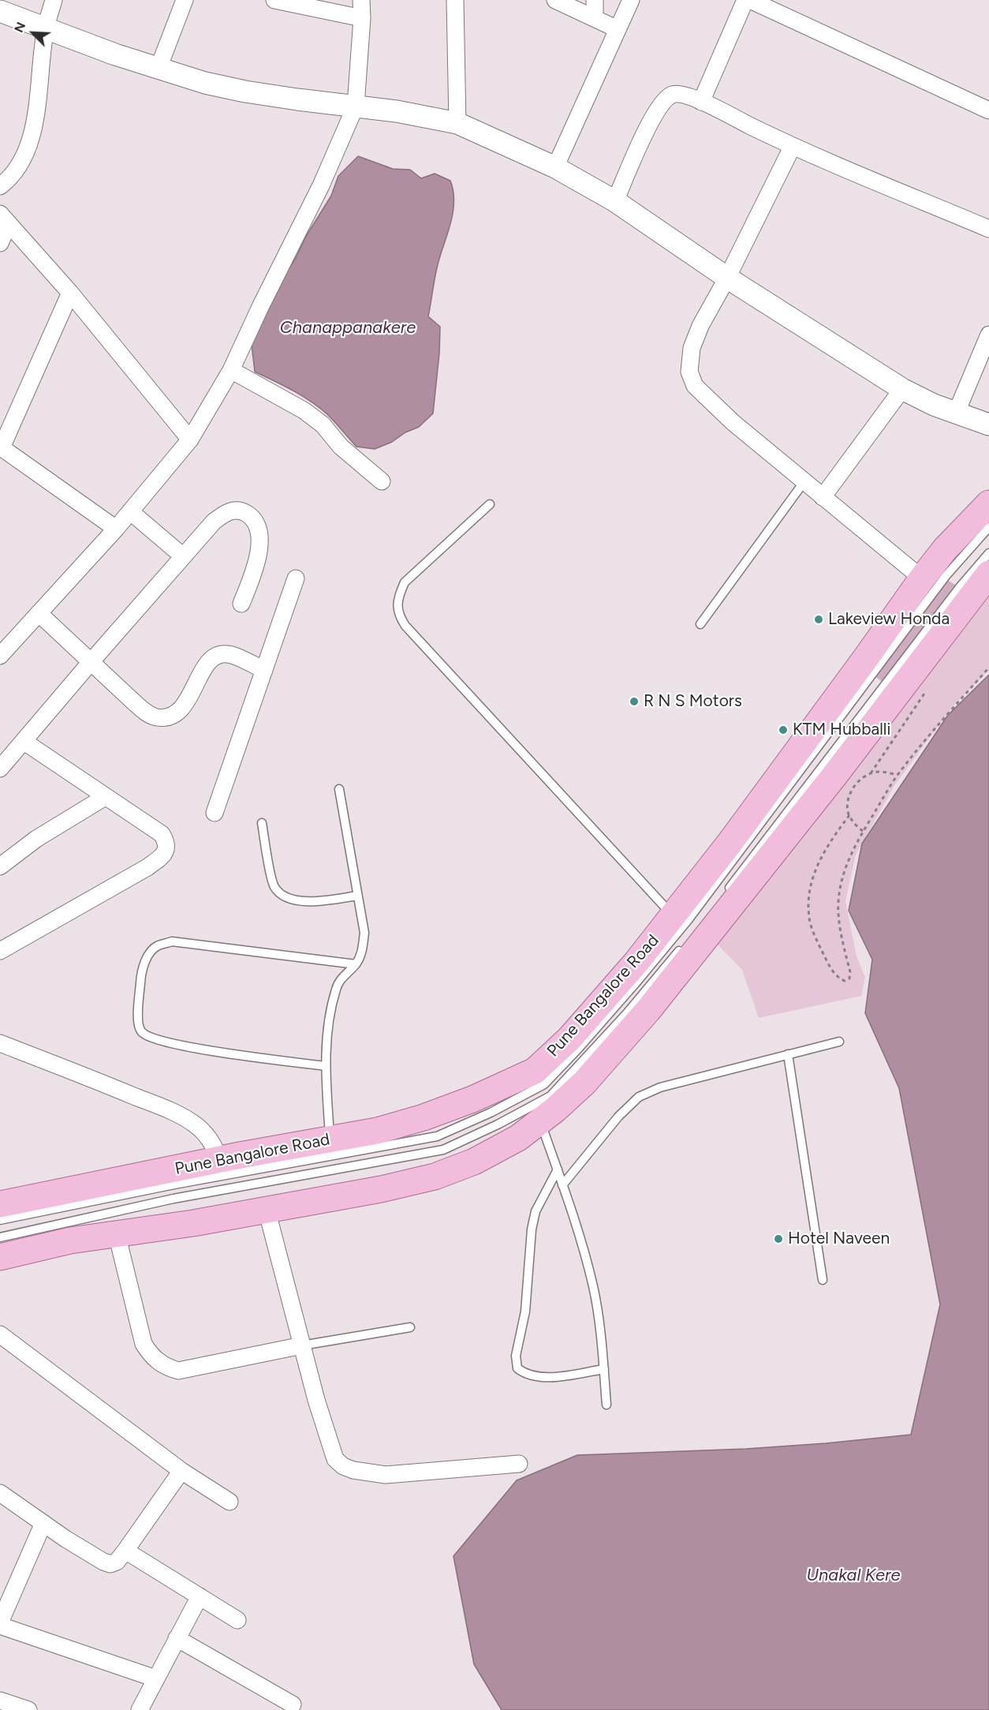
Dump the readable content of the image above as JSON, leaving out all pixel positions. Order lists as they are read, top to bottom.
{
  "streets": {
    "main road": ["Pune Bangalore Road"]
  },
  "water": ["Chanappanakere", "Unakal Kere"],
  "places": [
    "Lakeview Honda",
    "R N S Motors",
    "KTM Hubballi",
    "Hotel Naveen"
  ],
  "north": "top left"
}
